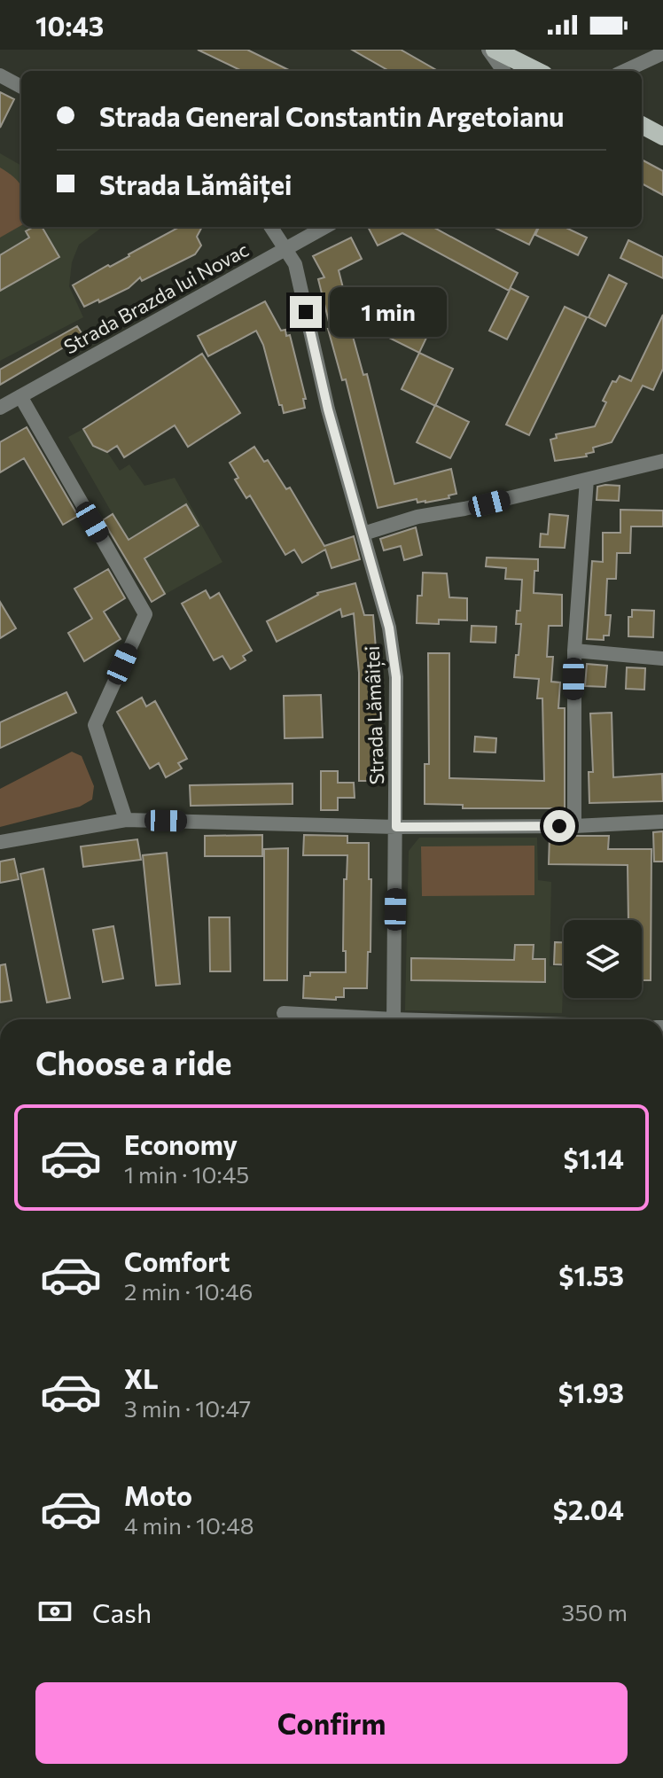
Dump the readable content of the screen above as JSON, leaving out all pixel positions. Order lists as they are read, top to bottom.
{
  "streets": {
    "street": ["Strada Brazda lui Novac", "Strada Lămâiței"]
  },
  "crossings": [
    ["Strada Brazda lui Novac", "Strada Lămâiței"]
  ],
  "page": {
    "status": "10:43",
    "banner": ["Strada General Constantin Argetoianu", "Strada Lămâiței"],
    "bubble": "1 min",
    "heading": "Choose a ride",
    "list": [
      {
        "name": "Economy",
        "note": "1 min · 10:45",
        "value": "$1.14"
      },
      {
        "name": "Comfort",
        "note": "2 min · 10:46",
        "value": "$1.53"
      },
      {
        "name": "XL",
        "note": "3 min · 10:47",
        "value": "$1.93"
      },
      {
        "name": "Moto",
        "note": "4 min · 10:48",
        "value": "$2.04"
      }
    ],
    "pay": ["Cash", "350 m"],
    "buttons": "Confirm"
  }
}
